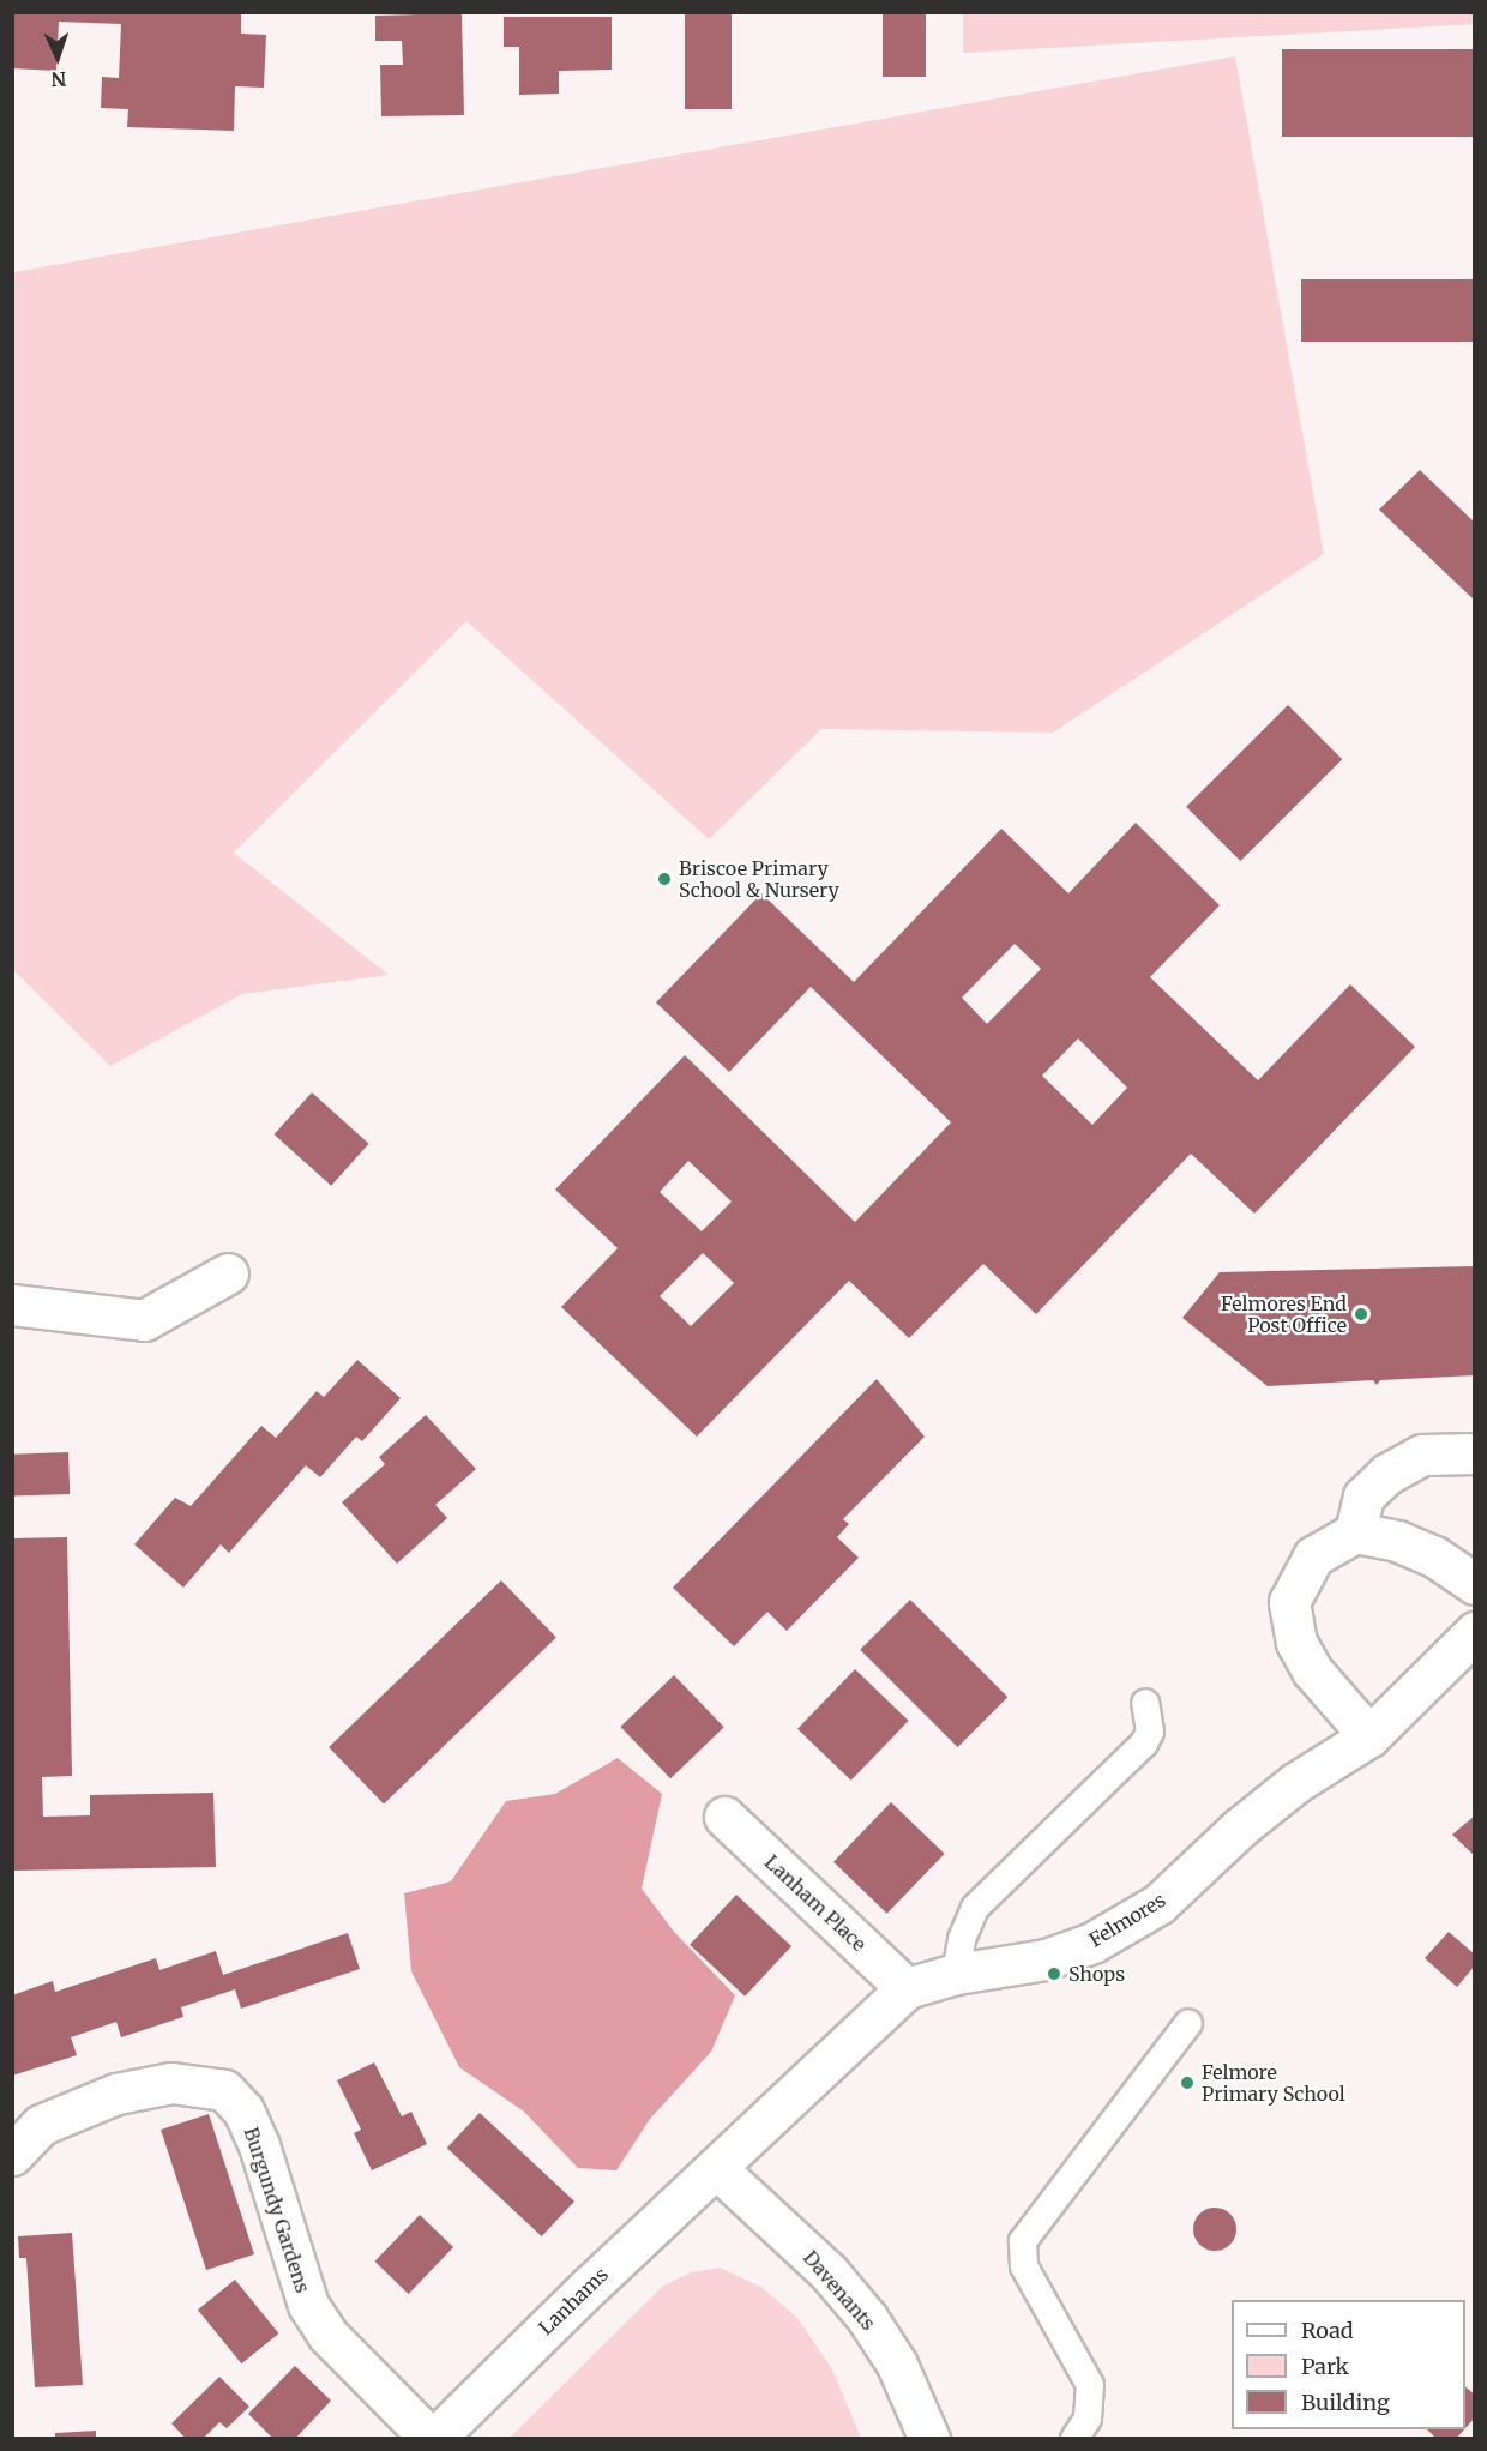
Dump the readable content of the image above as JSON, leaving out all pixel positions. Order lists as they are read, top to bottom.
{
  "streets": {
    "street": [
      "Lanham Place",
      "Felmores",
      "Burgundy Gardens",
      "Davenants",
      "Lanhams"
    ]
  },
  "crossings": [
    ["Lanham Place", "Felmores"],
    ["Felmores", "Davenants"],
    ["Felmores", "Lanhams"],
    ["Burgundy Gardens", "Lanhams"],
    ["Davenants", "Lanhams"]
  ],
  "places": [
    "Briscoe Primary School & Nursery",
    "Felmores End Post Office",
    "Shops",
    "Felmore Primary School"
  ],
  "legend": ["Road", "Park", "Building"],
  "north": "bottom"
}
